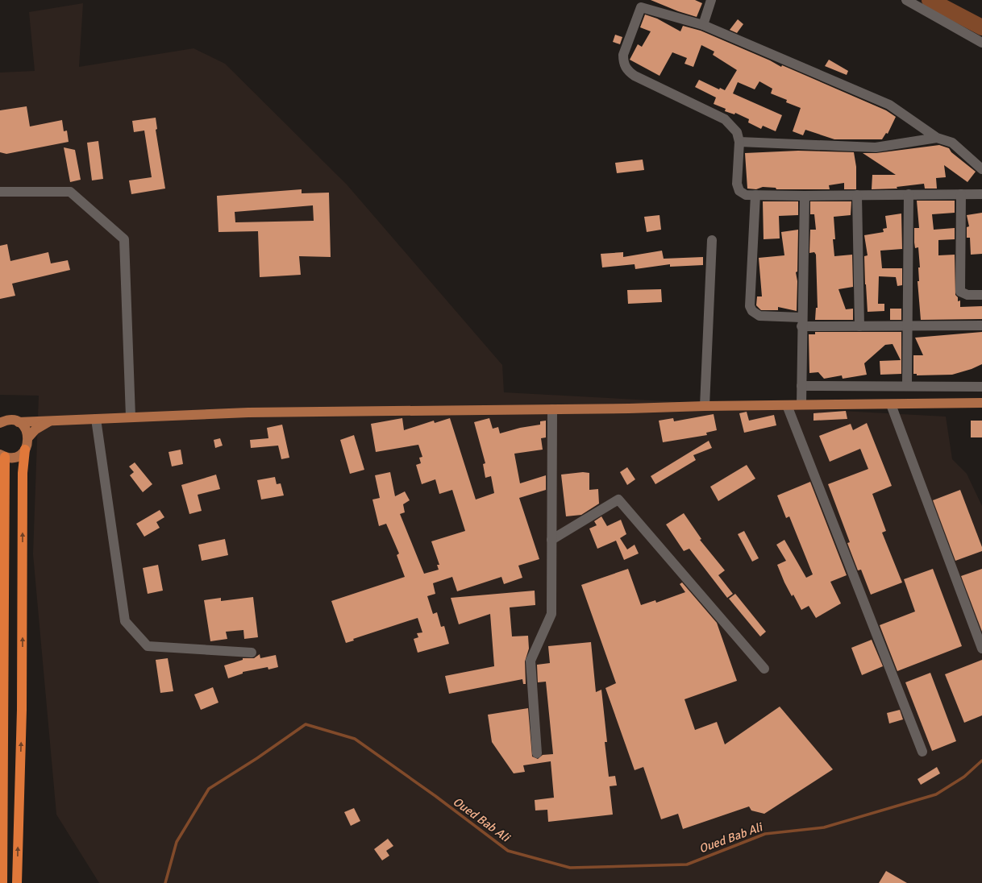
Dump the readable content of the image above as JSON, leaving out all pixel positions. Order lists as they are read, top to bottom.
{
  "water": ["Oued Bab Ali"]
}
